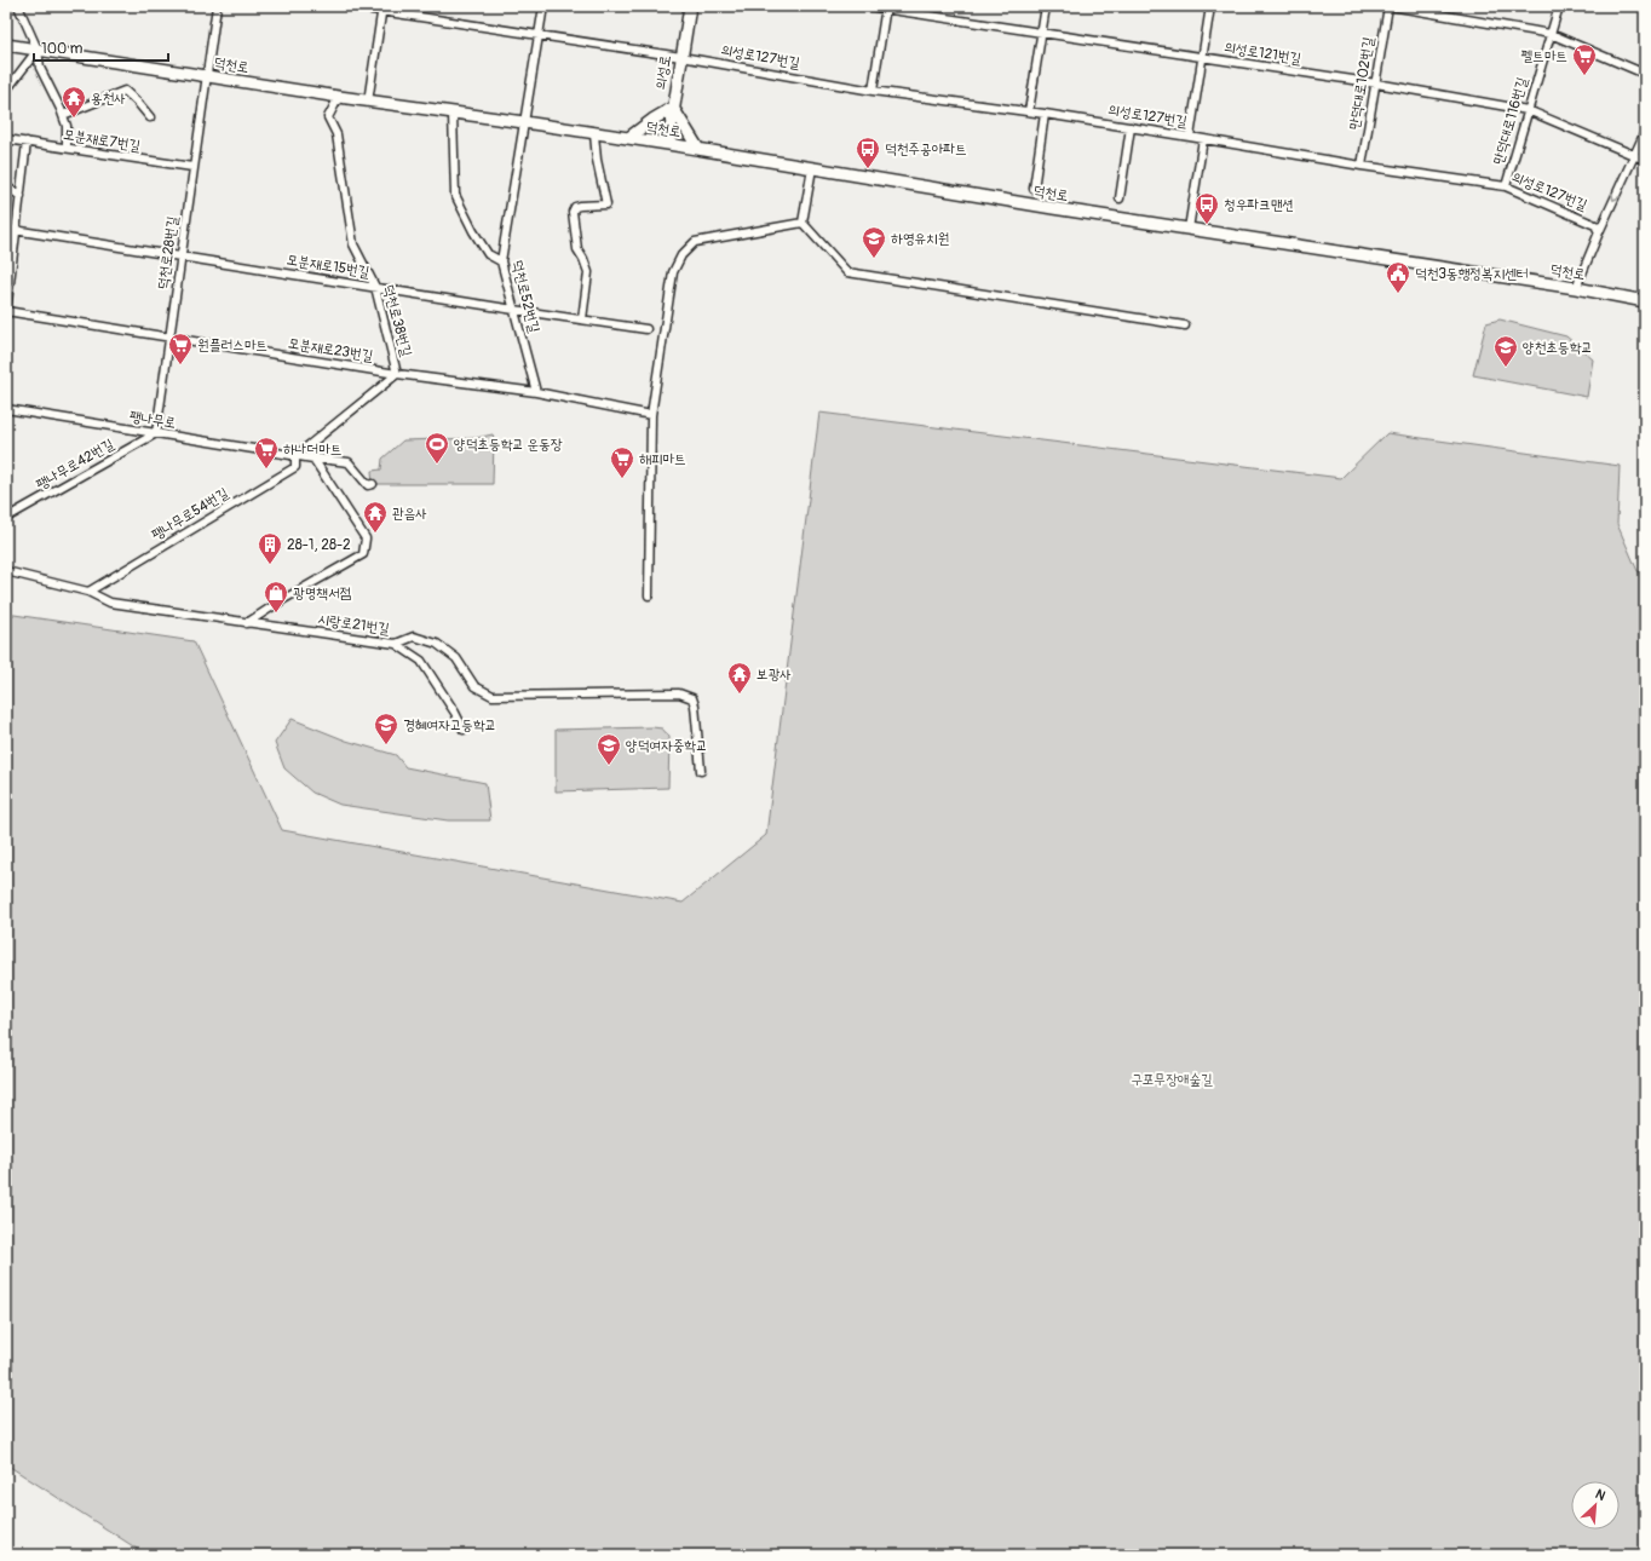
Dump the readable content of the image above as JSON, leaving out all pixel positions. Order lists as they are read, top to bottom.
{
  "streets": {
    "main road": ["덕천로", "의성로"],
    "street": [
      "의성로121번길",
      "의성로127번길",
      "만덕대로102번길",
      "만덕대로116번길",
      "모분재로7번길",
      "덕천로28번길",
      "모분재로15번길",
      "덕천로52번길",
      "덕천로38번길",
      "모분재로23번길",
      "팽나무로",
      "팽나무로42번길",
      "팽나무로54번길",
      "시랑로21번길"
    ]
  },
  "crossings": [
    ["의성로121번길", "만덕대로102번길"],
    ["의성로121번길", "만덕대로116번길"],
    ["의성로127번길", "의성로"],
    ["의성로127번길", "만덕대로102번길"],
    ["의성로127번길", "만덕대로116번길"],
    ["의성로127번길", "덕천로52번길"],
    ["덕천로", "의성로"],
    ["덕천로", "덕천로28번길"],
    ["덕천로", "덕천로52번길"],
    ["덕천로", "덕천로38번길"],
    ["모분재로7번길", "덕천로28번길"],
    ["덕천로28번길", "모분재로15번길"],
    ["덕천로28번길", "모분재로23번길"],
    ["덕천로28번길", "팽나무로"],
    ["덕천로28번길", "팽나무로42번길"],
    ["모분재로15번길", "덕천로52번길"],
    ["모분재로15번길", "덕천로38번길"],
    ["덕천로52번길", "모분재로23번길"],
    ["덕천로38번길", "모분재로23번길"],
    ["덕천로38번길", "팽나무로"],
    ["덕천로38번길", "팽나무로54번길"],
    ["팽나무로", "팽나무로42번길"],
    ["팽나무로", "팽나무로54번길"],
    ["팽나무로", "시랑로21번길"],
    ["팽나무로54번길", "시랑로21번길"]
  ],
  "parks": ["구포무장애숲길"],
  "places": {
    "supermarket": [
      "펠트마트",
      "원플러스마트",
      "하나더마트",
      "해피마트"
    ],
    "temple": ["용천사", "관음사", "보광사"],
    "bus stop": ["덕천주공아파트", "청우파크맨션"],
    "school or university": [
      "하영유치원",
      "양천초등학교",
      "경혜여자고등학교",
      "양덕여자중학교"
    ],
    "public building": ["덕천3동행정복지센터"],
    "sports": ["양덕초등학교 운동장"],
    "building": ["28-1, 28-2"],
    "shop": ["광명책서점"]
  },
  "scale_bar": "100 m",
  "north": "top right"
}
